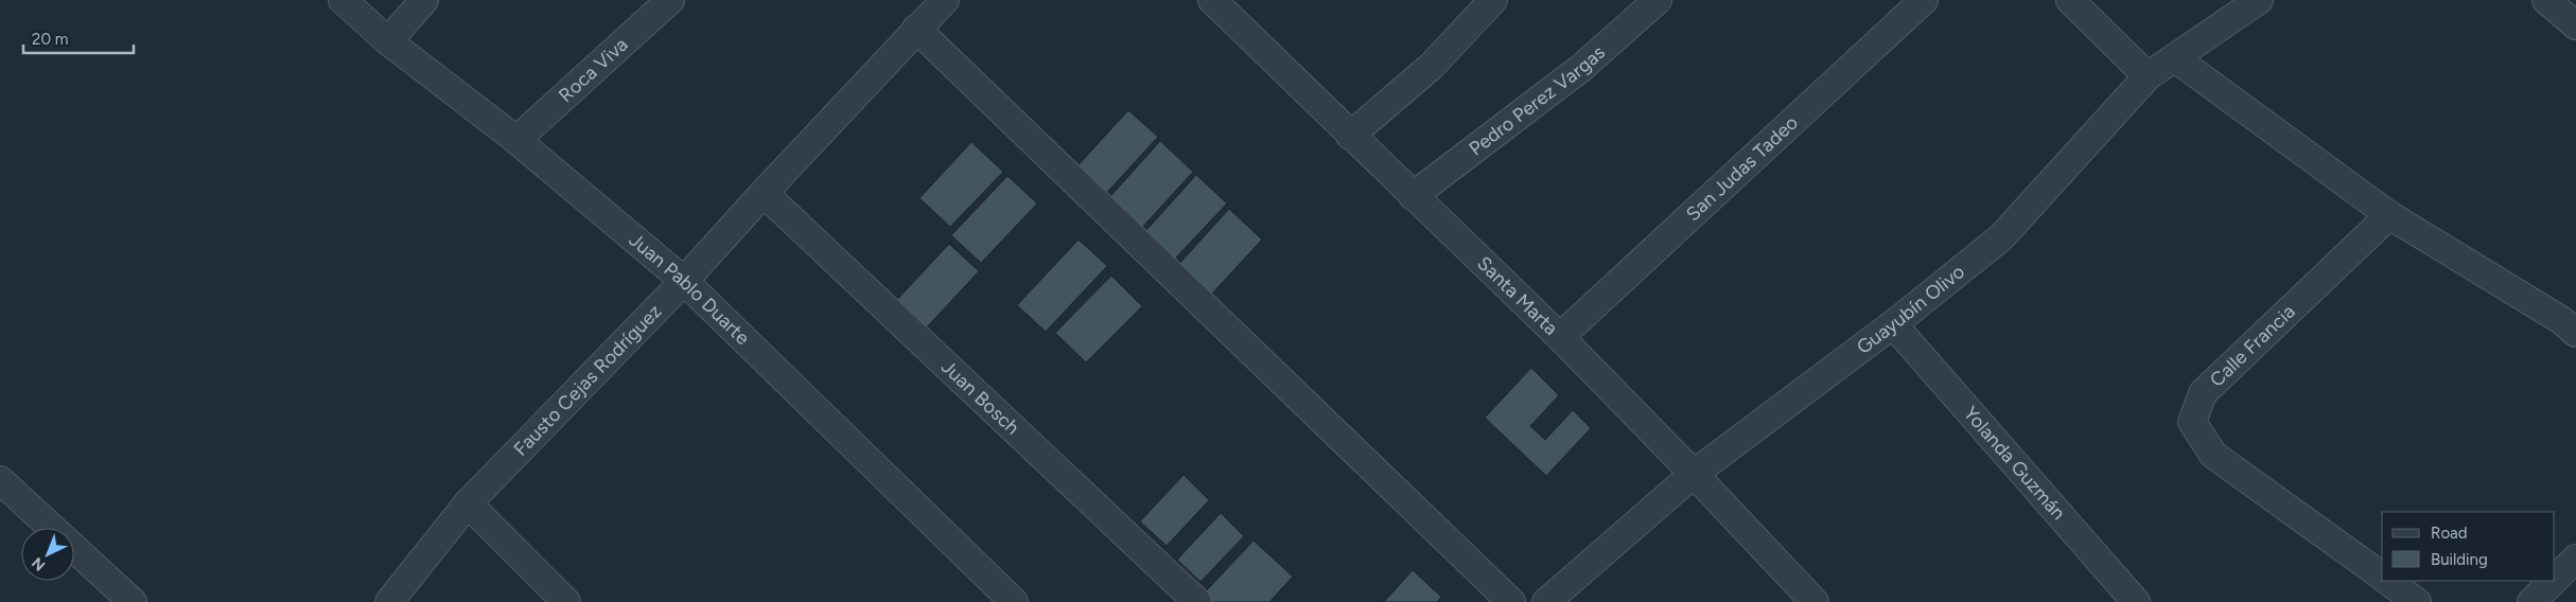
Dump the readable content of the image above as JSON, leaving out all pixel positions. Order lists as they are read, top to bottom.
{
  "streets": {
    "street": [
      "Roca Viva",
      "Pedro Perez Vargas",
      "San Judas Tadeo",
      "Juan Pablo Duarte",
      "Santa Marta",
      "Guayubín Olivo",
      "Calle Francia",
      "Fausto Cejas Rodríguez",
      "Juan Bosch",
      "Yolanda Guzmán"
    ]
  },
  "crossings": [
    ["Roca Viva", "Juan Pablo Duarte"],
    ["Pedro Perez Vargas", "Santa Marta"],
    ["San Judas Tadeo", "Santa Marta"],
    ["Juan Pablo Duarte", "Fausto Cejas Rodríguez"],
    ["Santa Marta", "Guayubín Olivo"],
    ["Guayubín Olivo", "Yolanda Guzmán"],
    ["Fausto Cejas Rodríguez", "Juan Bosch"]
  ],
  "legend": ["Road", "Building"],
  "scale_bar": "20 m",
  "north": "bottom left"
}
